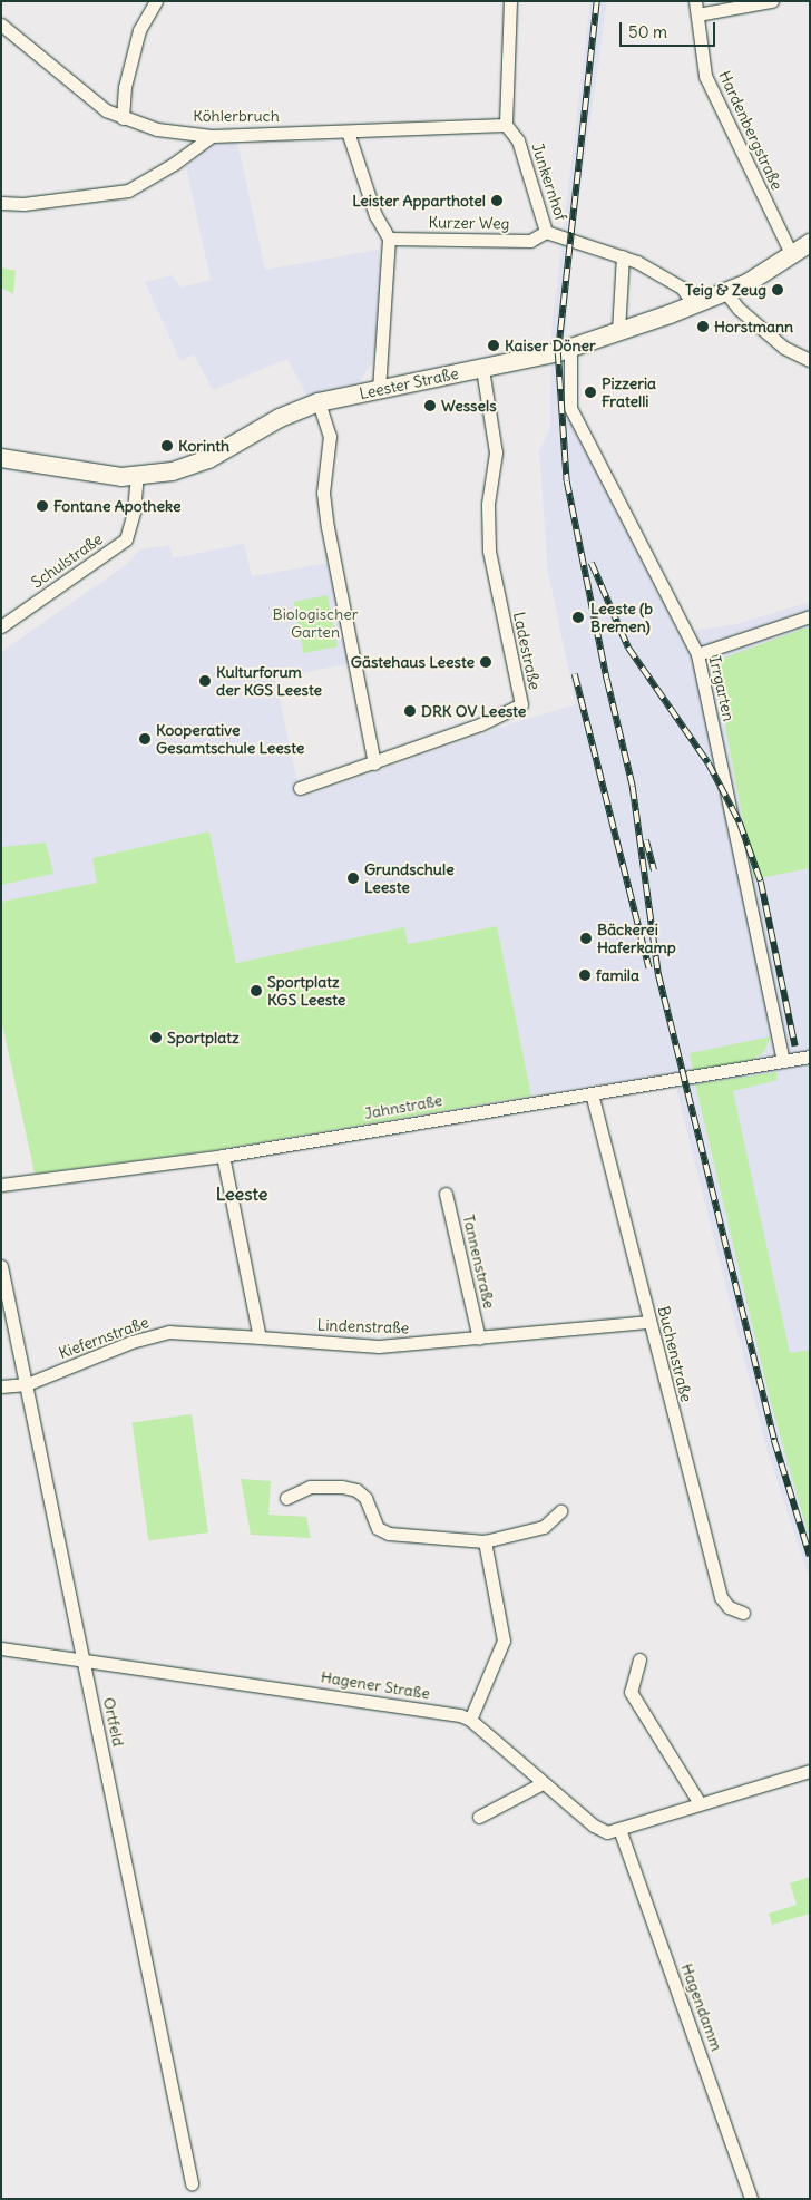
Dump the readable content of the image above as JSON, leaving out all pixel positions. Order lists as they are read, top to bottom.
{
  "streets": {
    "street": [
      "Köhlerbruch",
      "Hardenbergstraße",
      "Junkernhof",
      "Kurzer Weg",
      "Leester Straße",
      "Schulstraße",
      "Ladestraße",
      "Irrgarten",
      "Jahnstraße",
      "Tannenstraße",
      "Lindenstraße",
      "Kiefernstraße",
      "Buchenstraße",
      "Hagener Straße",
      "Ortfeld",
      "Hagendamm"
    ]
  },
  "crossings": [
    ["Köhlerbruch", "Junkernhof"],
    ["Hardenbergstraße", "Leester Straße"],
    ["Junkernhof", "Kurzer Weg"],
    ["Junkernhof", "Leester Straße"],
    ["Leester Straße", "Schulstraße"],
    ["Leester Straße", "Ladestraße"],
    ["Leester Straße", "Irrgarten"],
    ["Irrgarten", "Jahnstraße"],
    ["Jahnstraße", "Buchenstraße"],
    ["Tannenstraße", "Lindenstraße"],
    ["Lindenstraße", "Kiefernstraße"],
    ["Lindenstraße", "Buchenstraße"],
    ["Kiefernstraße", "Ortfeld"],
    ["Hagener Straße", "Ortfeld"]
  ],
  "districts": ["Leeste"],
  "parks": ["Biologischer Garten"],
  "places": [
    "Leister Apparthotel",
    "Teig & Zeug",
    "Horstmann",
    "Kaiser Döner",
    "Pizzeria Fratelli",
    "Wessels",
    "Korinth",
    "Fontane Apotheke",
    "Leeste (b Bremen)",
    "Gästehaus Leeste",
    "Kulturforum der KGS Leeste",
    "DRK OV Leeste",
    "Kooperative Gesamtschule Leeste",
    "Grundschule Leeste",
    "Bäckerei Haferkamp",
    "famila",
    "Sportplatz KGS Leeste",
    "Sportplatz"
  ],
  "scale_bar": "50 m"
}
